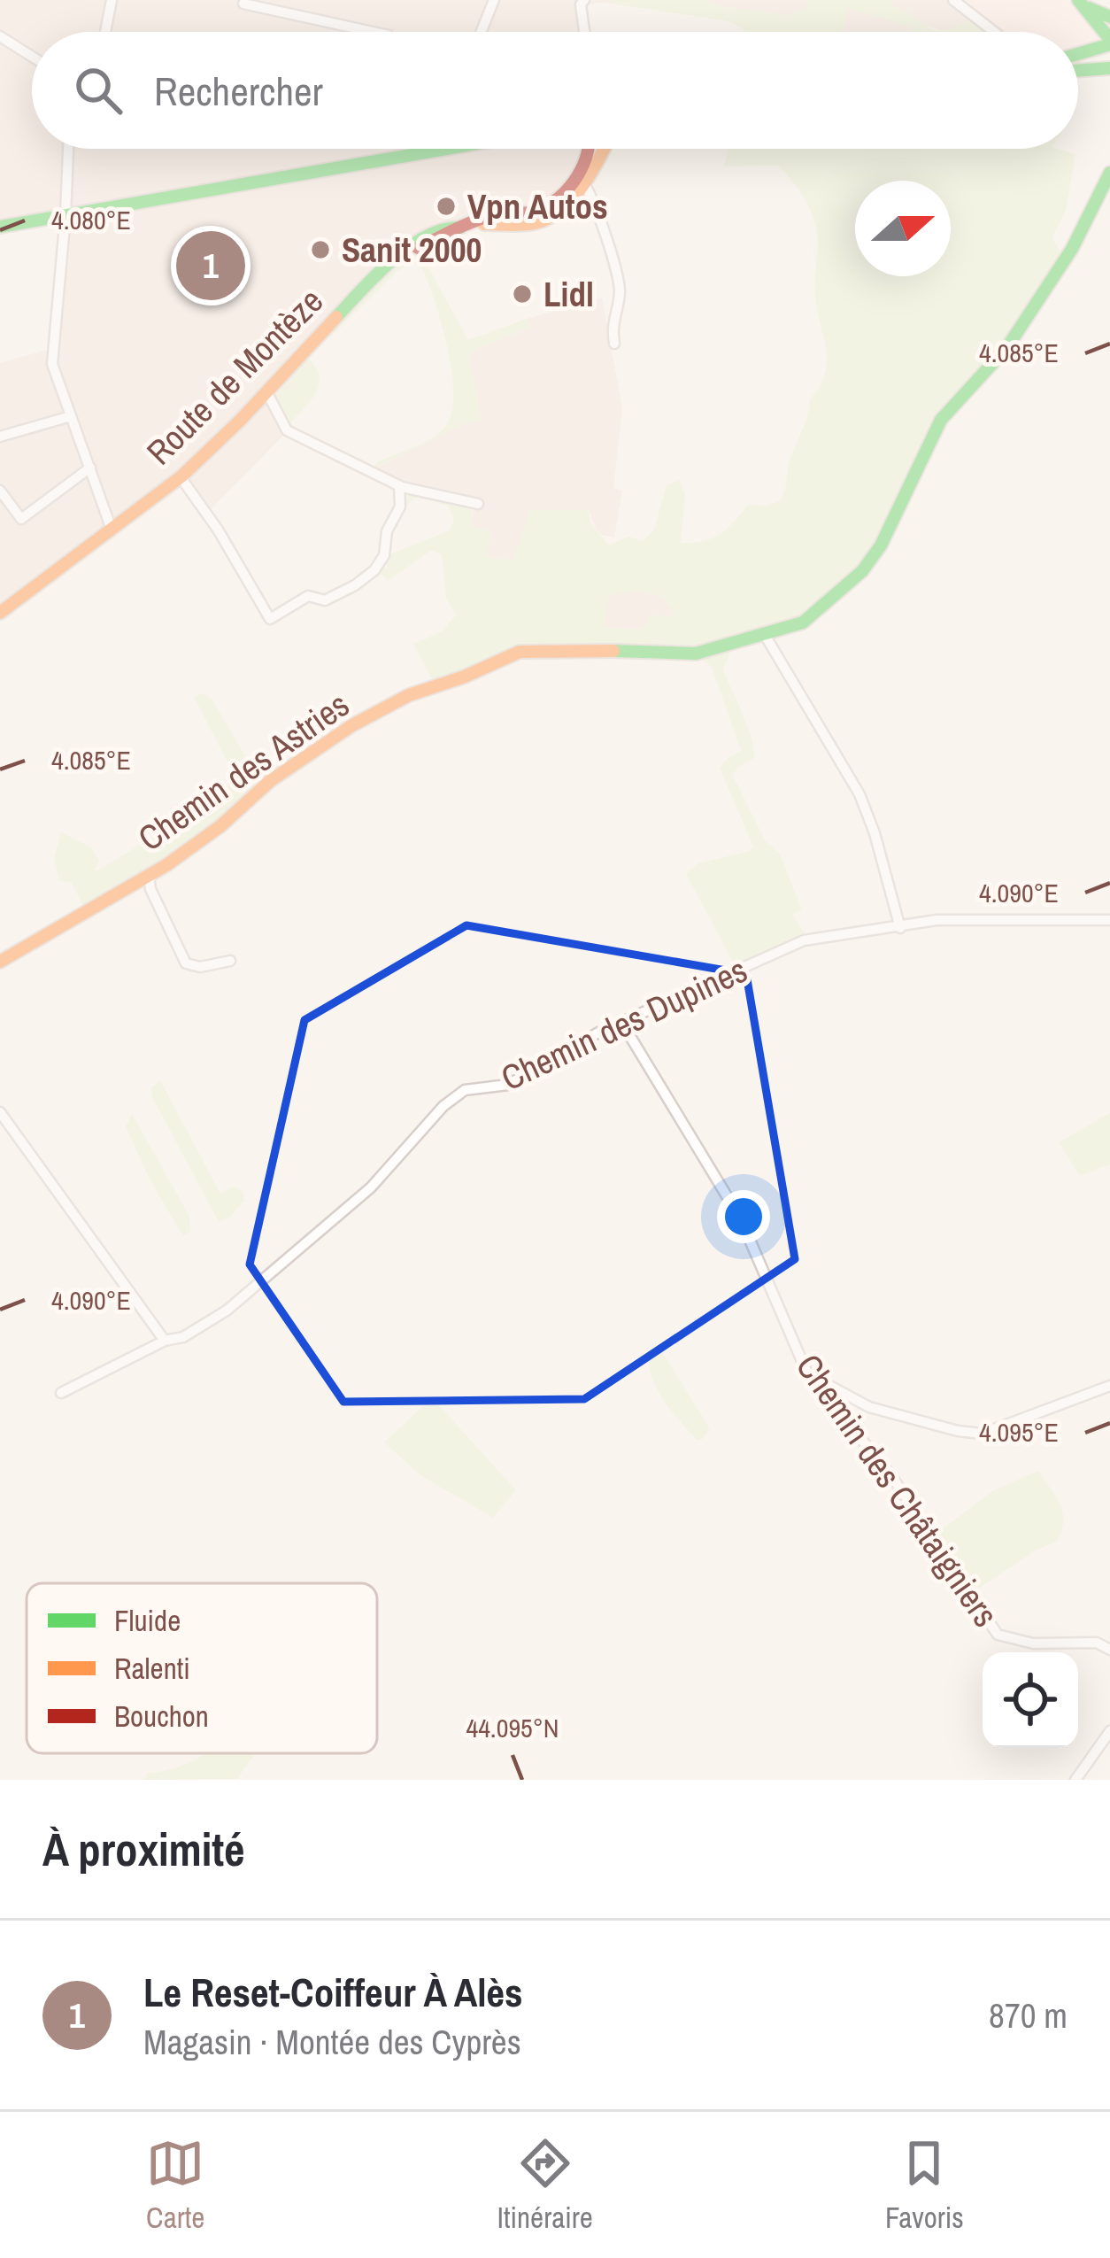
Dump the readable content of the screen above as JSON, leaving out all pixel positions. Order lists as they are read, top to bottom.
{
  "streets": {
    "street": [
      "Route de Montèze",
      "Chemin des Astries",
      "Chemin des Dupines",
      "Chemin des Châtaigniers"
    ]
  },
  "crossings": [
    ["Chemin des Dupines", "Chemin des Châtaigniers"]
  ],
  "places": ["Vpn Autos", "Sanit 2000", "Lidl"],
  "legend": ["Fluide", "Ralenti", "Bouchon"],
  "north": "right",
  "page": {
    "search": "Rechercher",
    "pins": "1",
    "heading": "À proximité",
    "list": [
      {
        "mark": "1",
        "name": "Le Reset-Coiffeur À Alès",
        "note": "Magasin · Montée des Cyprès",
        "value": "870 m"
      }
    ],
    "nav": ["Carte", "Itinéraire", "Favoris"]
  },
  "coordinates": [
    "4.080°E",
    "4.085°E",
    "4.090°E",
    "4.095°E",
    "44.095°N"
  ]
}
